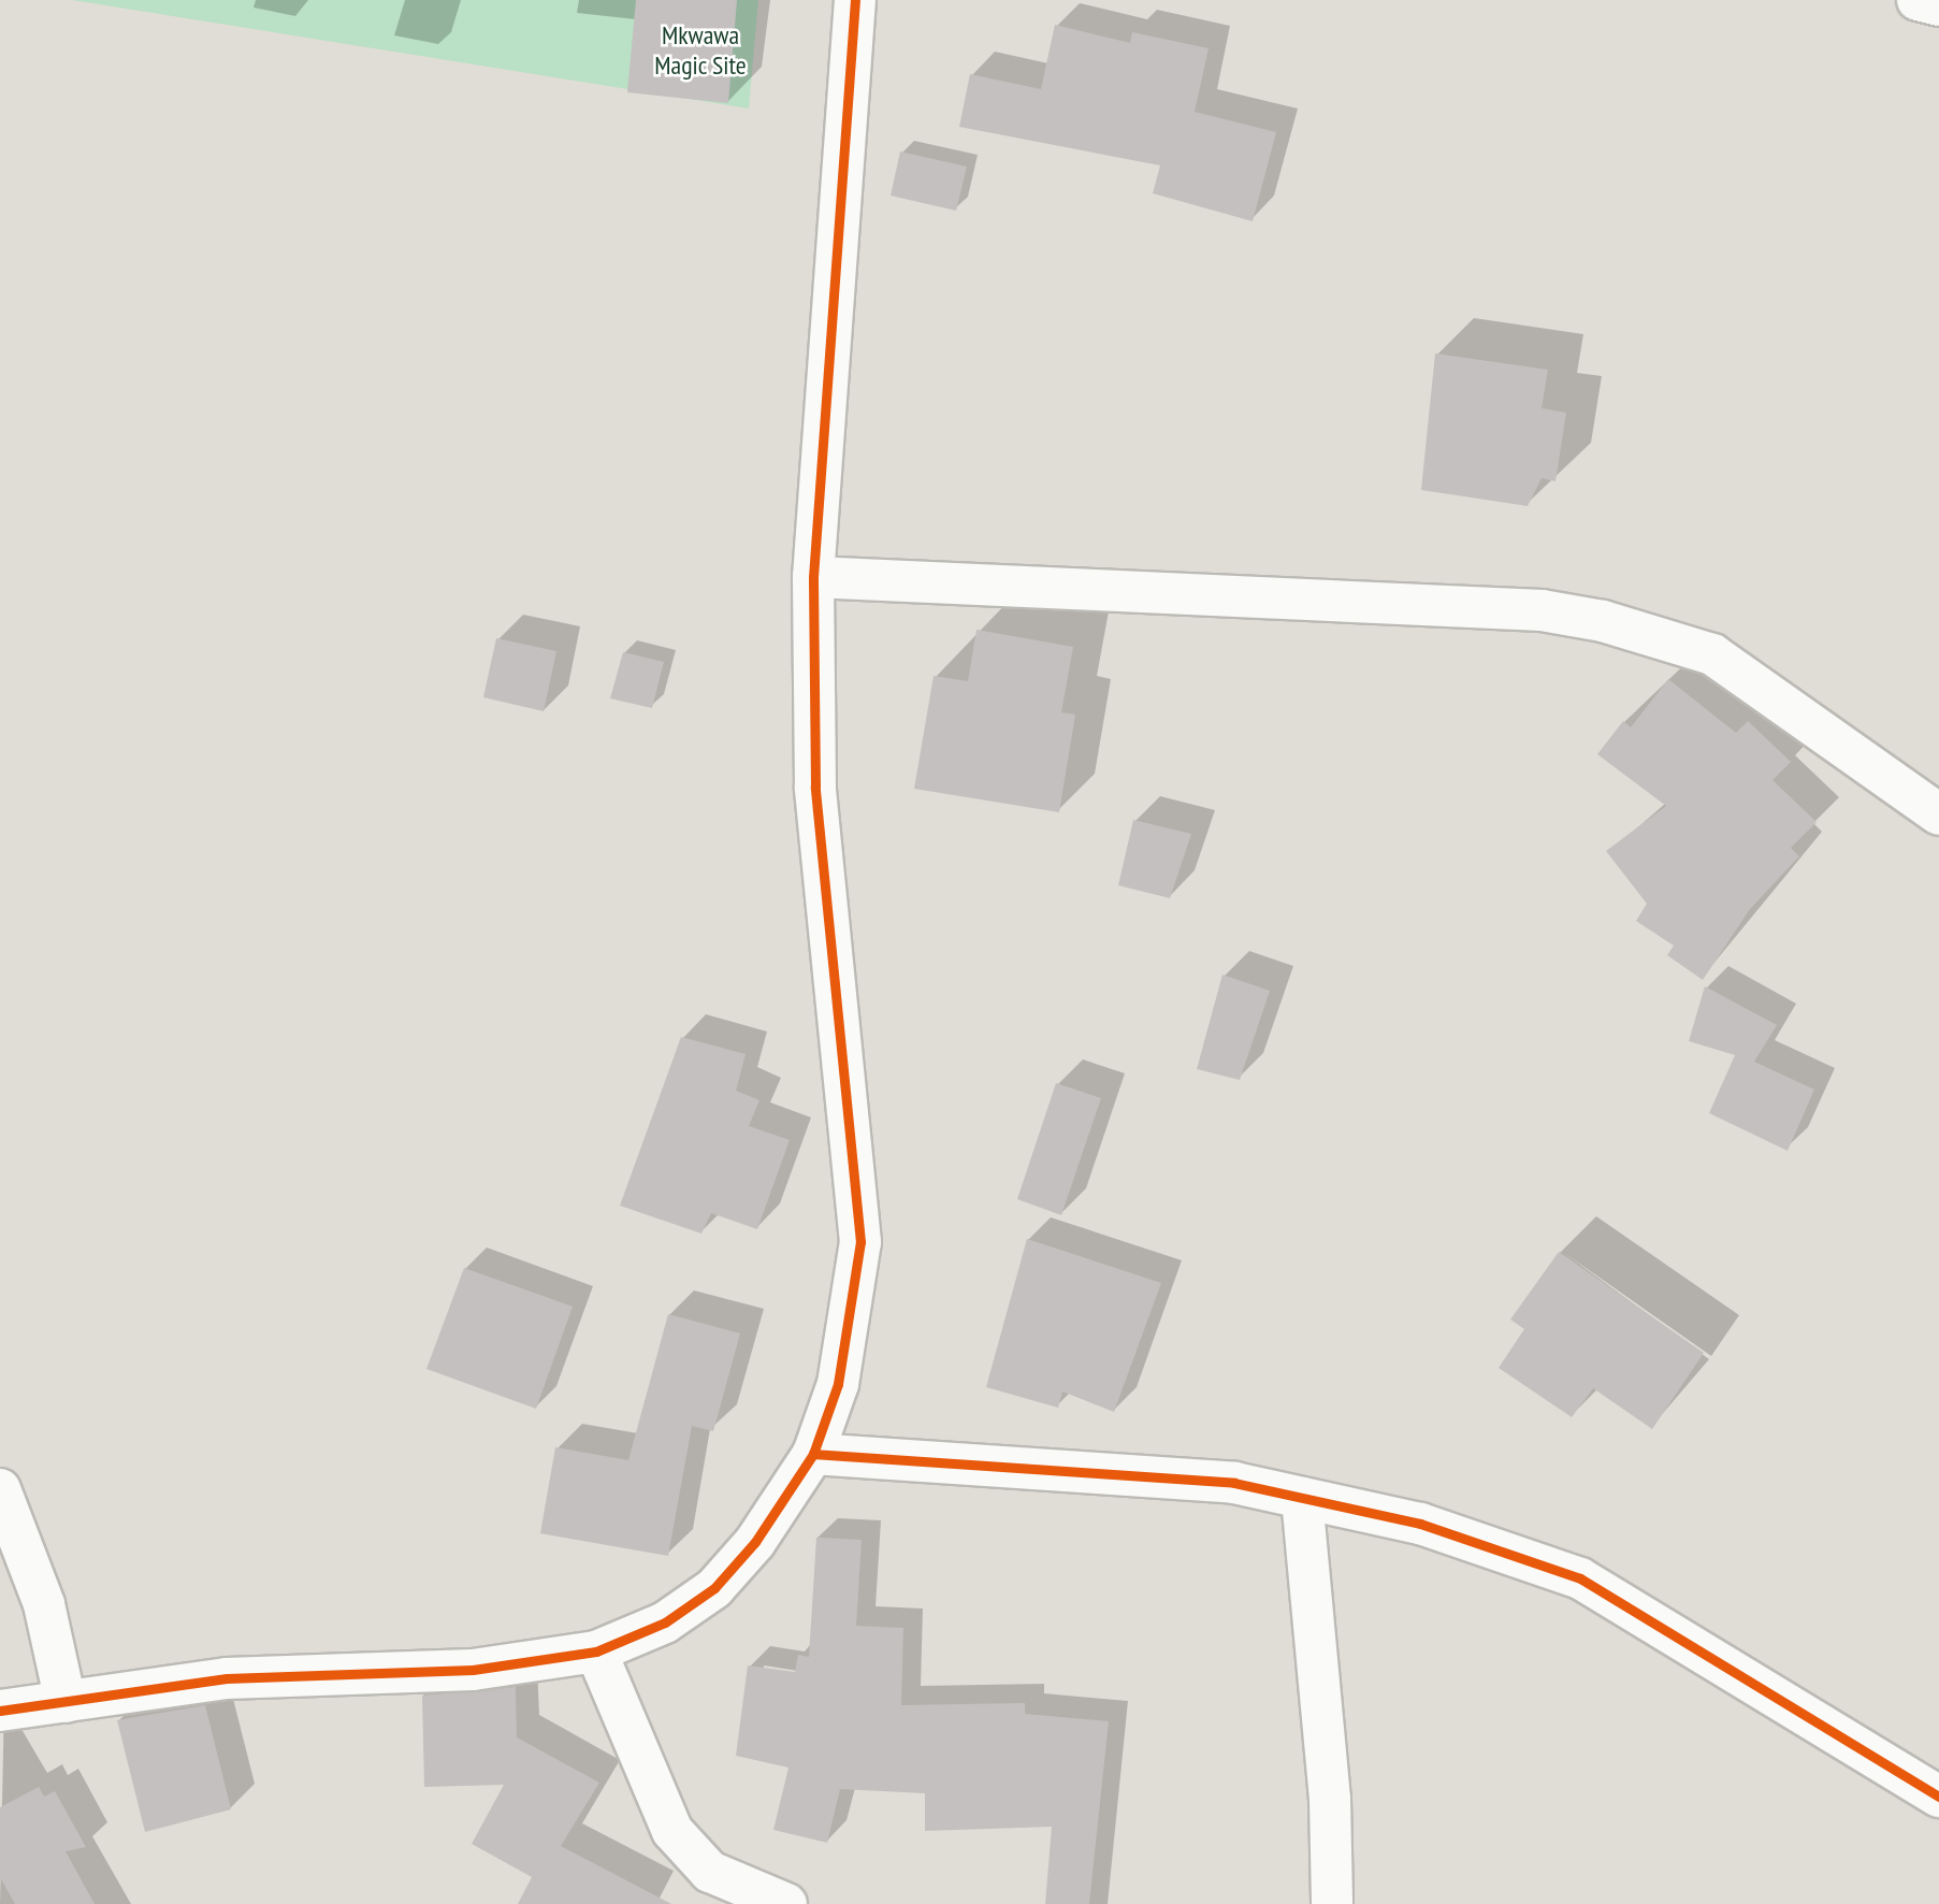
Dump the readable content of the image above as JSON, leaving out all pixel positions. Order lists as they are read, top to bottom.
{
  "parks": ["Mkwawa Magic Site"]
}
